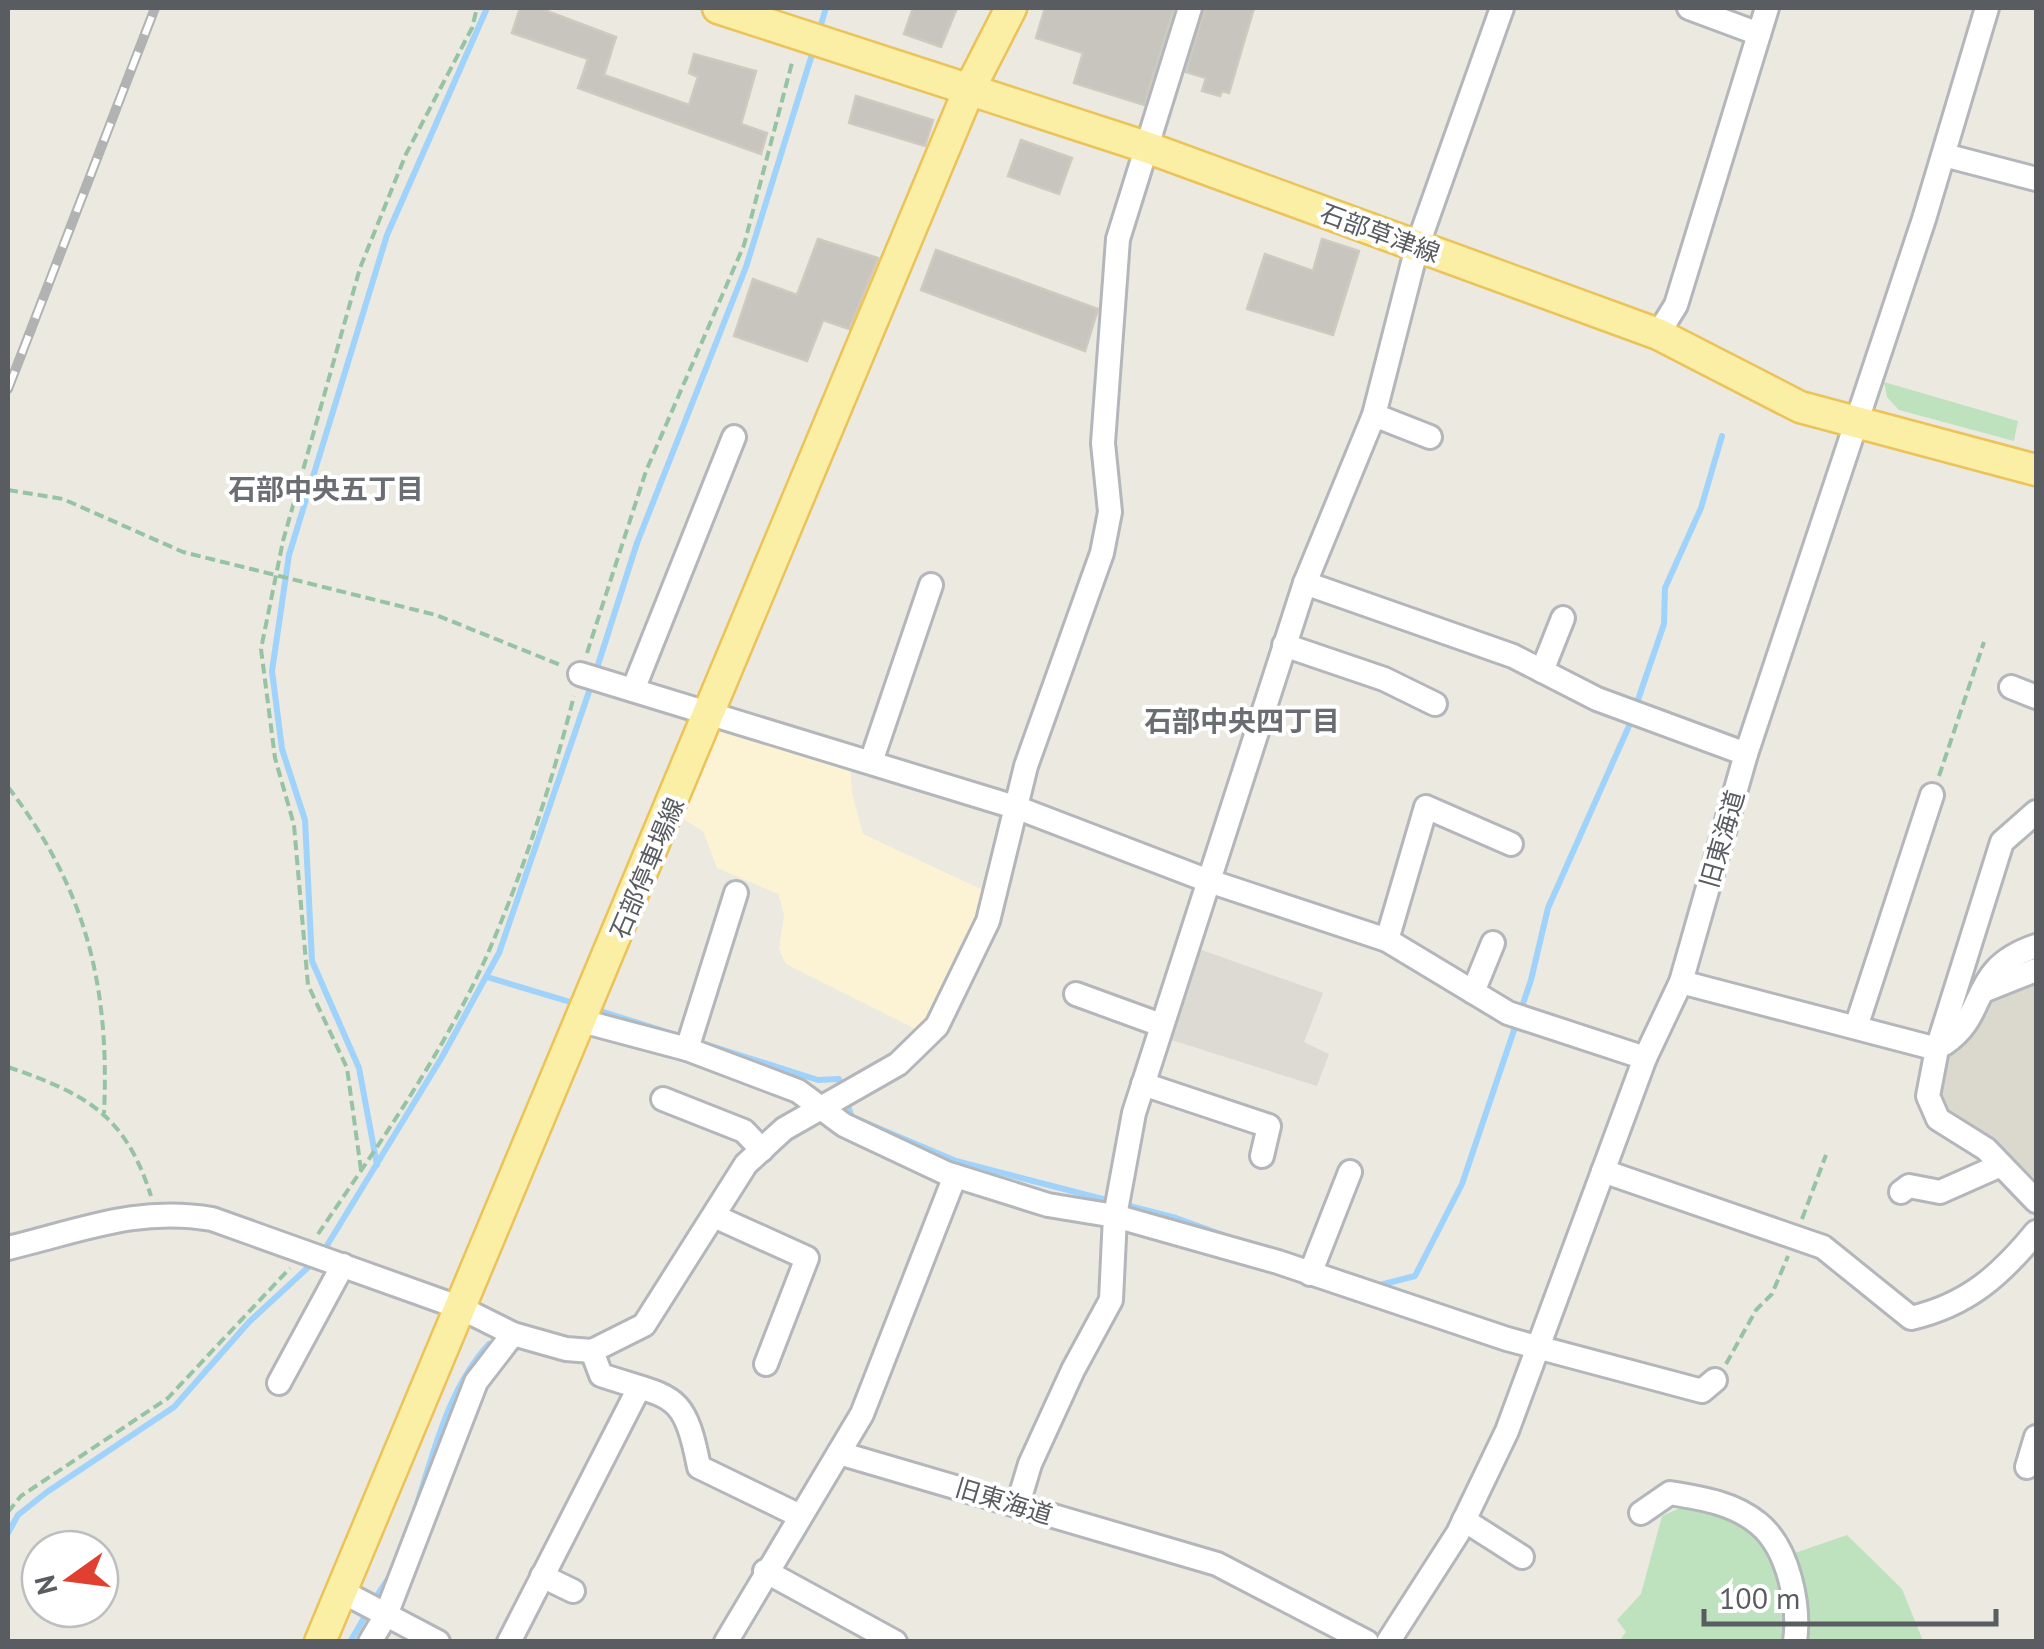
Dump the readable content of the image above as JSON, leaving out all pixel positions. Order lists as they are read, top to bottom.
{
  "streets": {
    "main road": ["石部草津線", "石部停車場線"],
    "street": ["旧東海道"]
  },
  "crossings": [
    ["石部草津線", "旧東海道"],
    ["石部草津線", "石部停車場線"]
  ],
  "districts": ["石部中央五丁目", "石部中央四丁目"],
  "scale_bar": "100 m",
  "north": "left"
}
